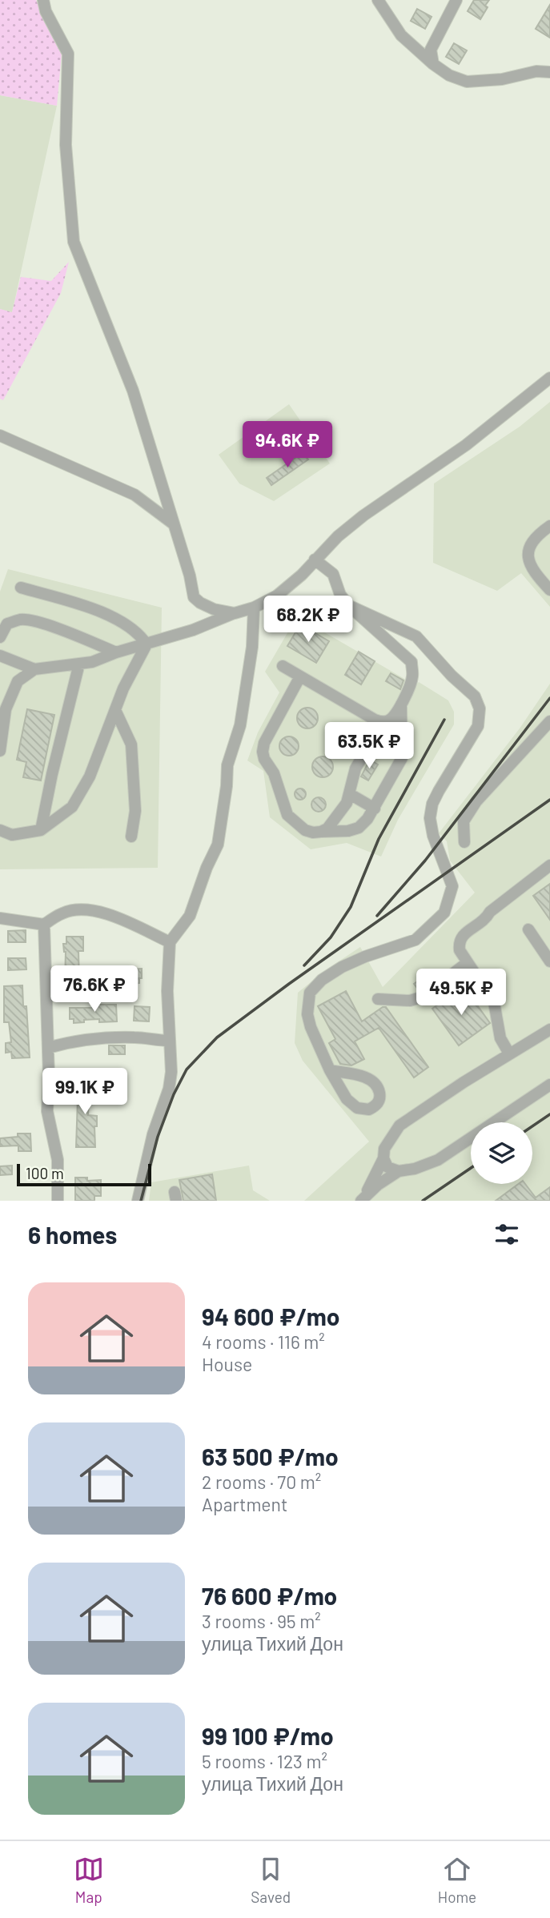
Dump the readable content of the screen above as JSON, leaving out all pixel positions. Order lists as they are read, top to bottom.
{
  "scale_bar": "100 m",
  "page": {
    "price": [
      "94.6K ₽",
      "68.2K ₽",
      "63.5K ₽",
      "76.6K ₽",
      "49.5K ₽",
      "99.1K ₽"
    ],
    "scale": "100 m",
    "heading": "6 homes",
    "list": [
      {
        "name": "94 600 ₽/mo",
        "note": "4 rooms · 116 m² · House"
      },
      {
        "name": "63 500 ₽/mo",
        "note": "2 rooms · 70 m² · Apartment"
      },
      {
        "name": "76 600 ₽/mo",
        "note": "3 rooms · 95 m² · улица Тихий Дон"
      },
      {
        "name": "99 100 ₽/mo",
        "note": "5 rooms · 123 m² · улица Тихий Дон"
      }
    ],
    "tabs": ["Map", "Saved", "Home"]
  }
}
